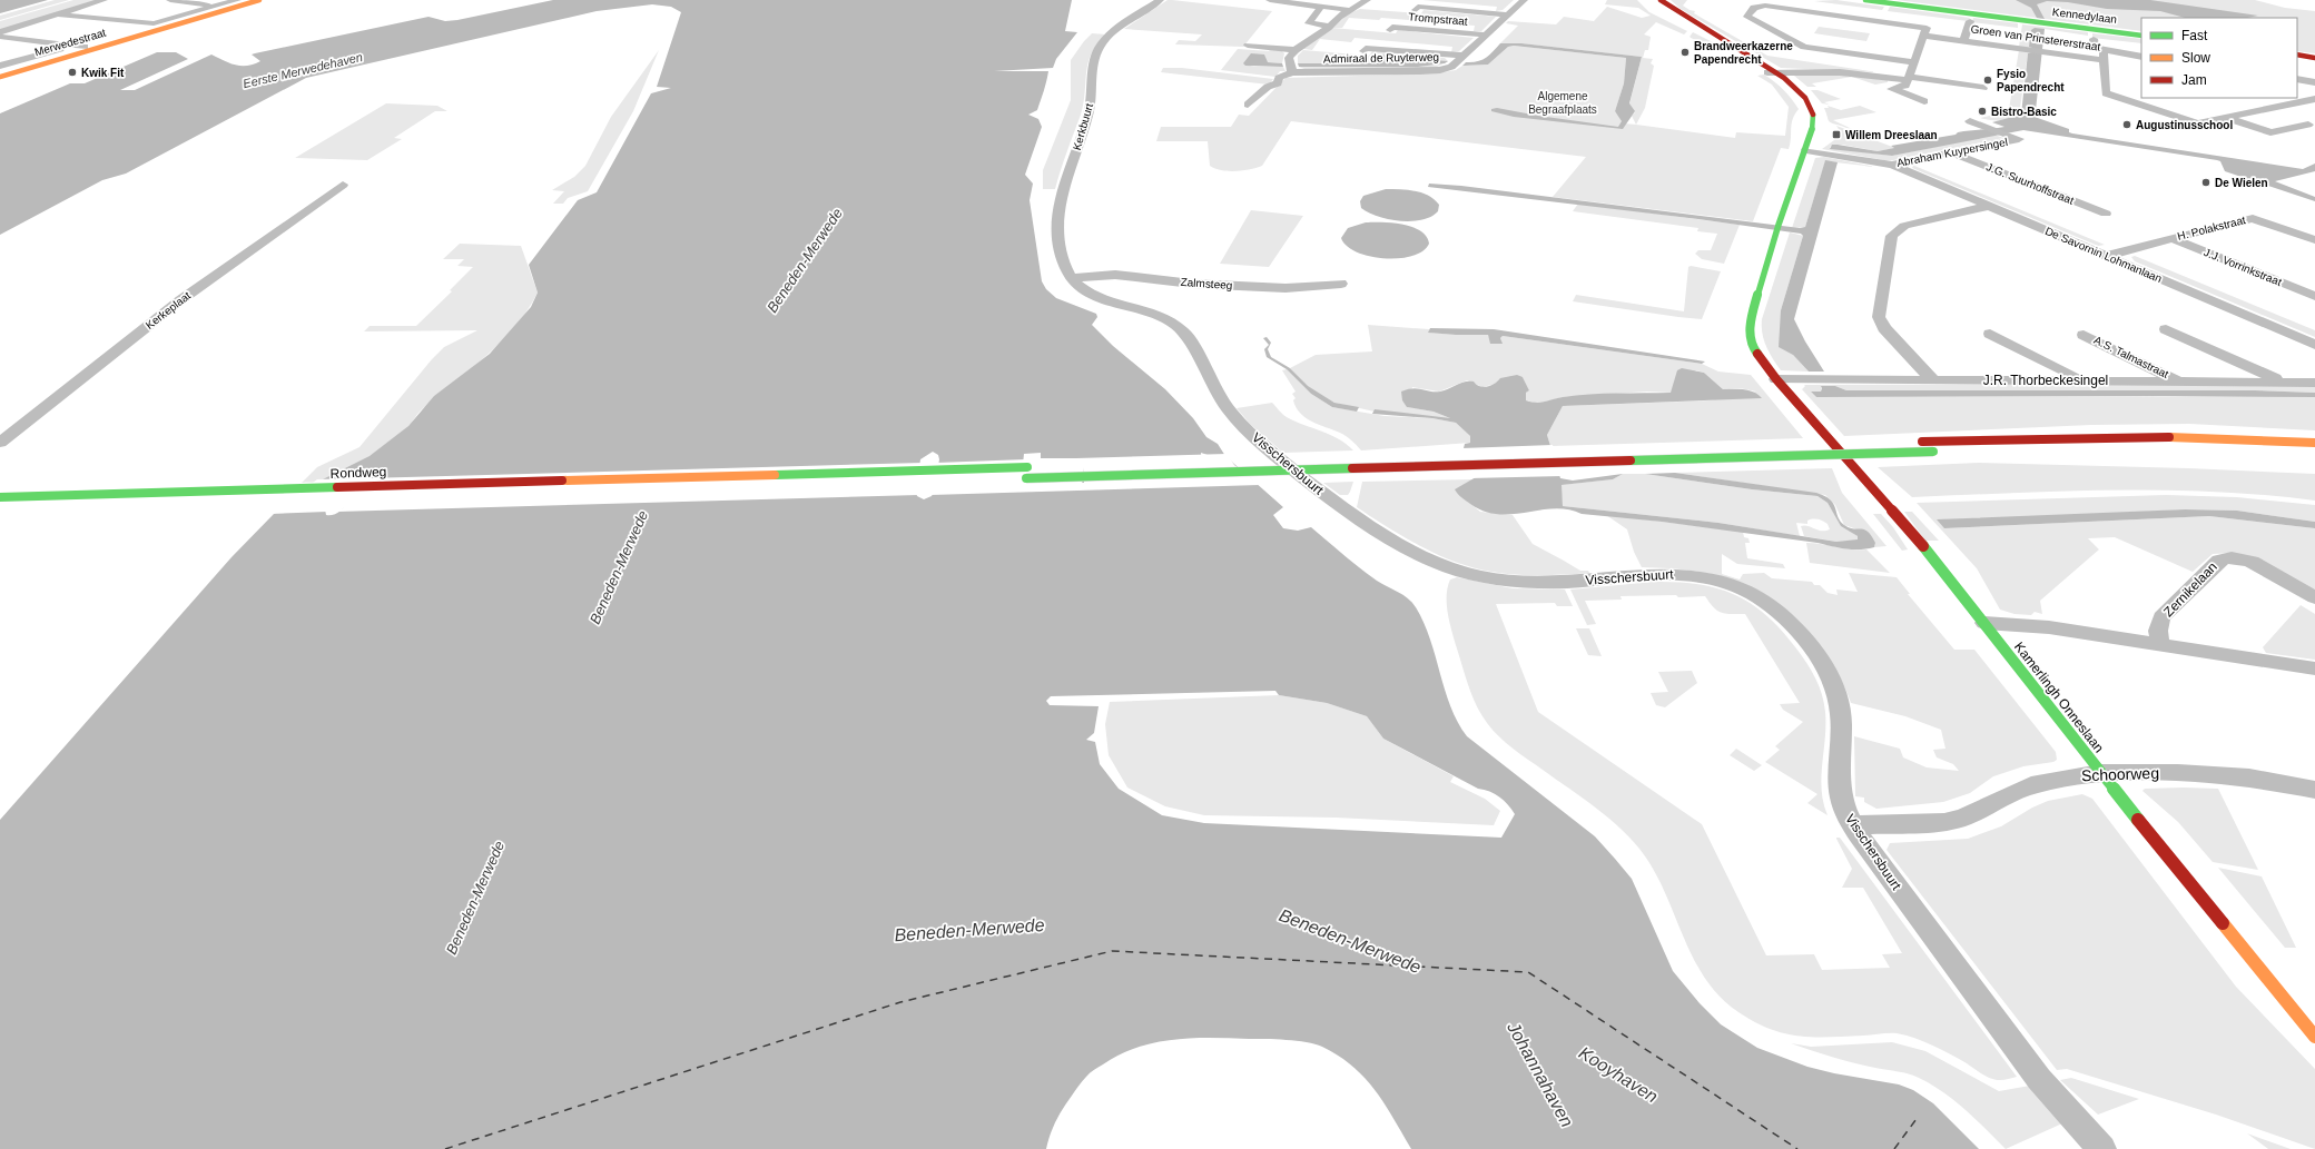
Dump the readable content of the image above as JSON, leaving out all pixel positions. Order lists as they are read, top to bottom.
{
  "streets": {
    "main road": [
      "Kennedylaan",
      "Merwedestraat",
      "Rondweg",
      "Kamerlingh Onneslaan"
    ],
    "street": [
      "Trompstraat",
      "Groen van Prinstererstraat",
      "Admiraal de Ruyterweg",
      "Kerkbuurt",
      "Abraham Kuypersingel",
      "J.G. Suurhoffstraat",
      "H. Polakstraat",
      "De Savornin Lohmanlaan",
      "J.J. Vorrinkstraat",
      "Zalmsteeg",
      "Kerkeplaat",
      "A.S. Talmastraat",
      "J.R. Thorbeckesingel",
      "Visschersbuurt",
      "Zernikelaan",
      "Schoorweg"
    ]
  },
  "crossings": [
    ["Trompstraat", "Admiraal de Ruyterweg"],
    ["Kerkbuurt", "Zalmsteeg"],
    ["Kerkbuurt", "Visschersbuurt"],
    ["Abraham Kuypersingel", "J.G. Suurhoffstraat"],
    ["Abraham Kuypersingel", "De Savornin Lohmanlaan"],
    ["Abraham Kuypersingel", "Kamerlingh Onneslaan"],
    ["H. Polakstraat", "De Savornin Lohmanlaan"],
    ["H. Polakstraat", "J.J. Vorrinkstraat"],
    ["Zalmsteeg", "Visschersbuurt"],
    ["A.S. Talmastraat", "J.R. Thorbeckesingel"],
    ["J.R. Thorbeckesingel", "Kamerlingh Onneslaan"],
    ["Visschersbuurt", "Schoorweg"],
    ["Kamerlingh Onneslaan", "Schoorweg"]
  ],
  "water": [
    "Eerste Merwedehaven",
    "Beneden-Merwede",
    "Johannahaven",
    "Kooyhaven"
  ],
  "parks": ["Algemene Begraafplaats"],
  "places": {
    "other": [
      "Brandweerkazerne Papendrecht",
      "Kwik Fit",
      "Fysio Papendrecht",
      "Bistro-Basic",
      "Augustinusschool",
      "De Wielen"
    ],
    "transit": ["Willem Dreeslaan"]
  },
  "legend": ["Fast", "Slow", "Jam"]
}
